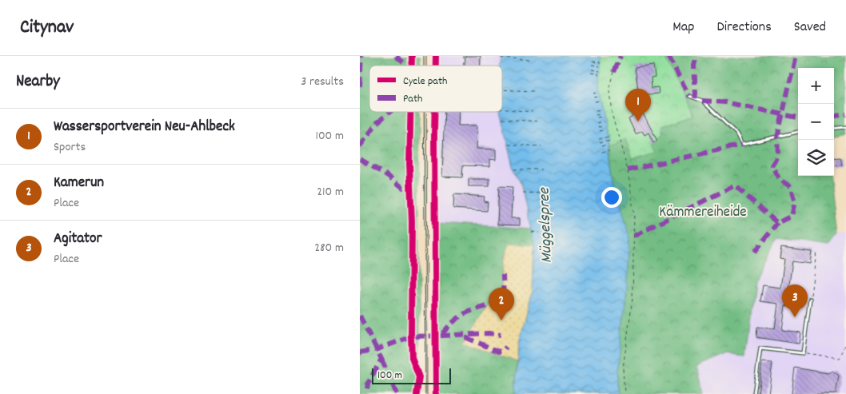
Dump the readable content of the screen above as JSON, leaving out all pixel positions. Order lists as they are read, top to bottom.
{
  "water": ["Müggelspree"],
  "parks": ["Kämmereiheide"],
  "legend": ["Cycle path", "Path"],
  "scale_bar": "100 m",
  "page": {
    "header": "Citynav",
    "nav": ["Map", "Directions", "Saved"],
    "heading": ["Nearby", "3 results"],
    "map_buttons": ["+", "−"],
    "pins": ["1", "3", "2"],
    "list": [
      {
        "mark": "1",
        "name": "Wassersportverein Neu-Ahlbeck",
        "note": "Sports",
        "value": "100 m"
      },
      {
        "mark": "2",
        "name": "Kamerun",
        "note": "Place",
        "value": "210 m"
      },
      {
        "mark": "3",
        "name": "Agitator",
        "note": "Place",
        "value": "280 m"
      }
    ],
    "scale": "100 m"
  }
}
